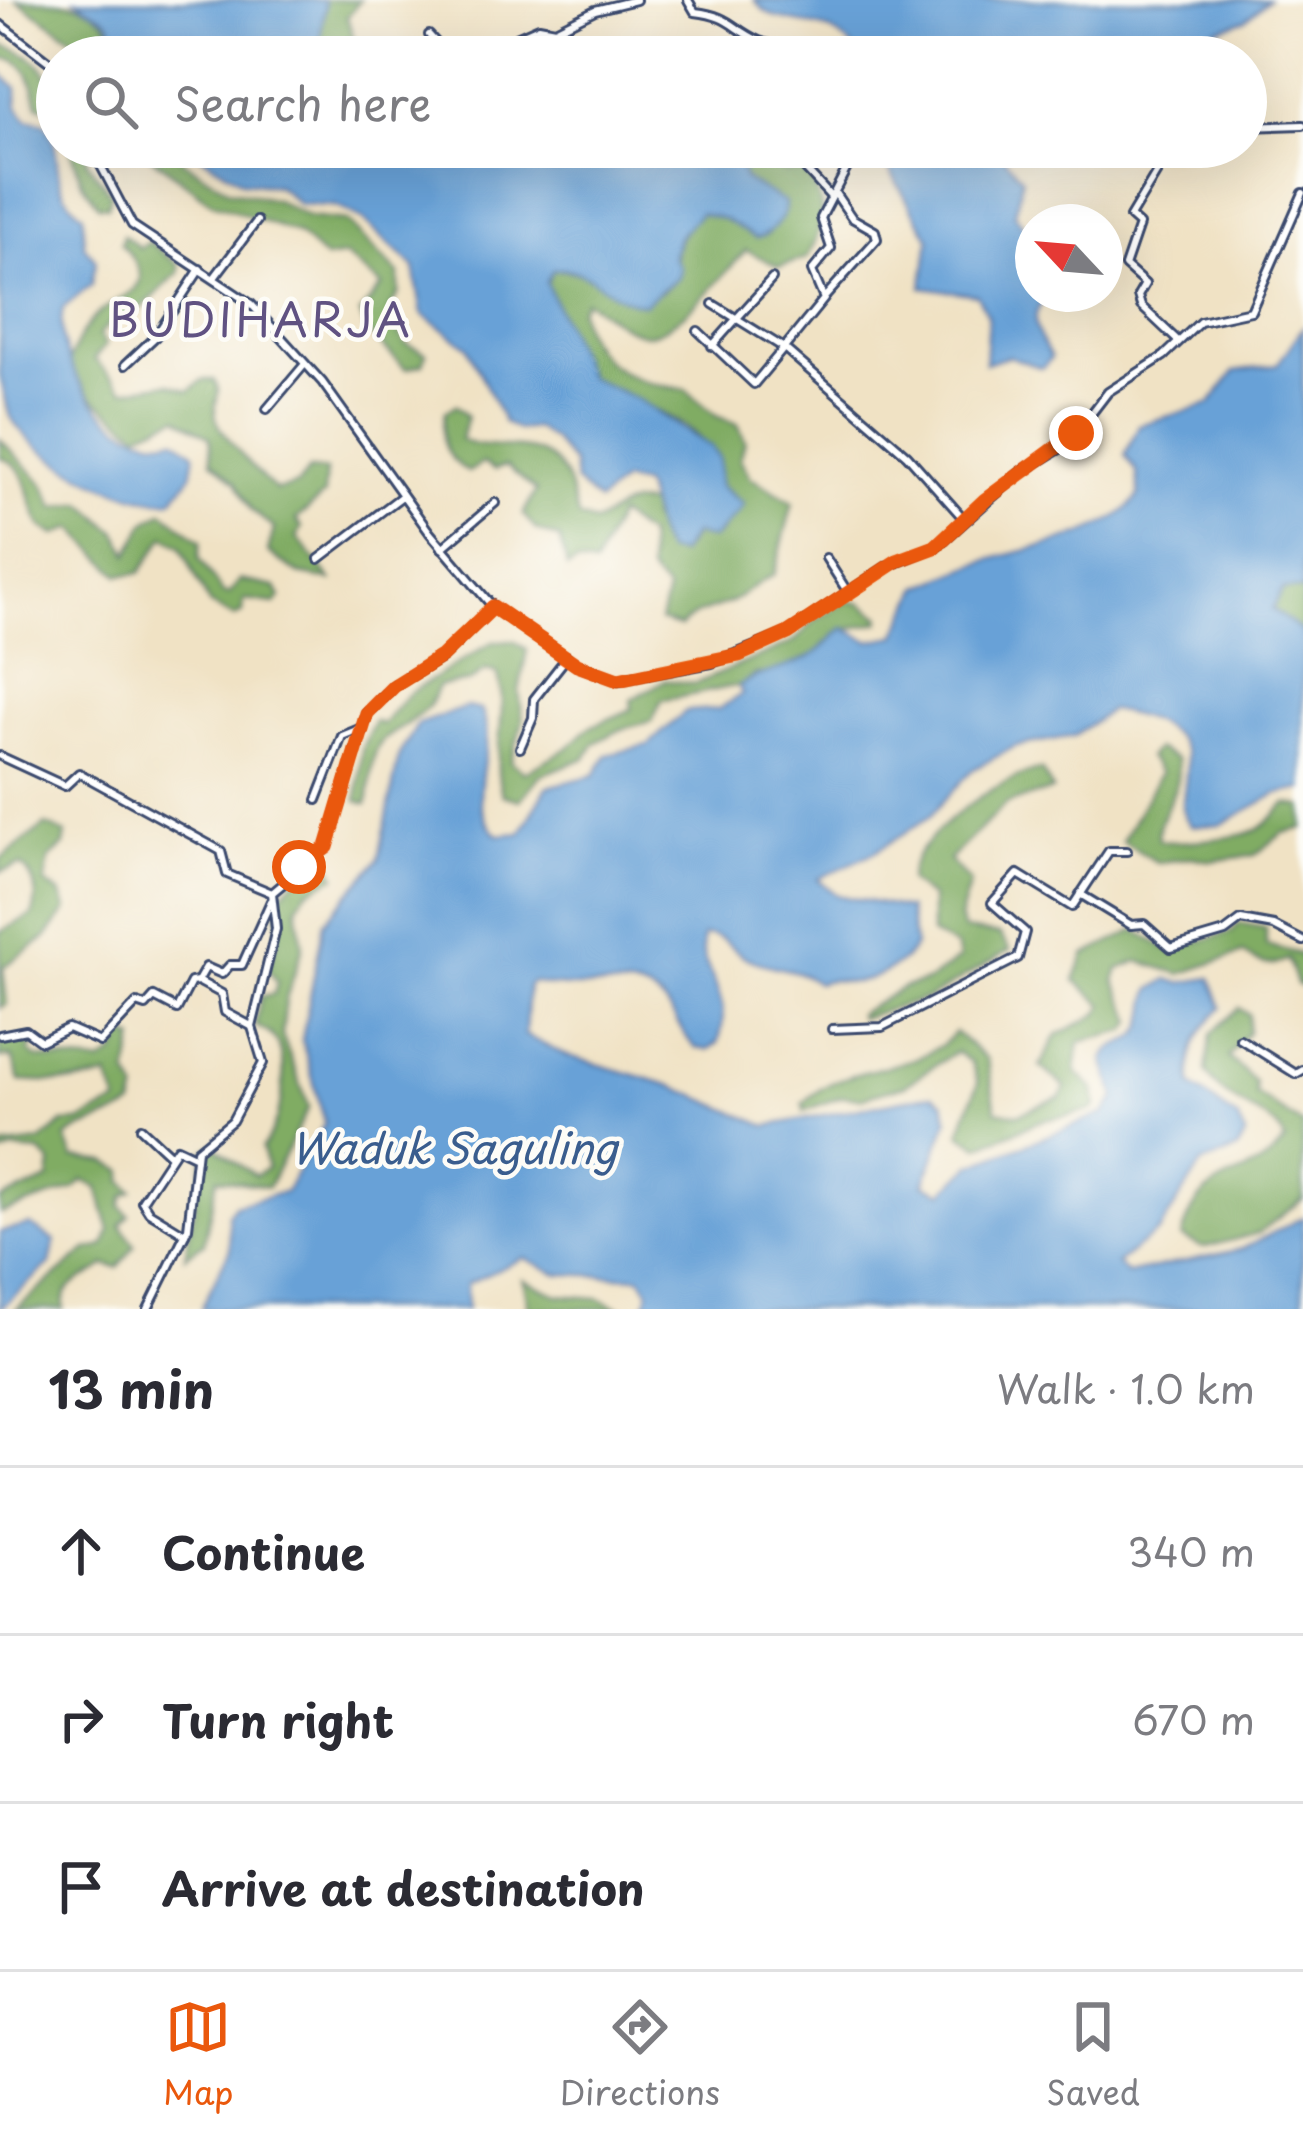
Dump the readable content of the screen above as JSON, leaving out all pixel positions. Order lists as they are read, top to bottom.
{
  "districts": ["BUDIHARJA"],
  "water": ["Waduk Saguling"],
  "north": "top left",
  "page": {
    "search": "Search here",
    "heading": ["13 min", "Walk · 1.0 km"],
    "list": [
      ["Continue", "340 m"],
      ["Turn right", "670 m"],
      "Arrive at destination"
    ],
    "nav": ["Map", "Directions", "Saved"]
  }
}
